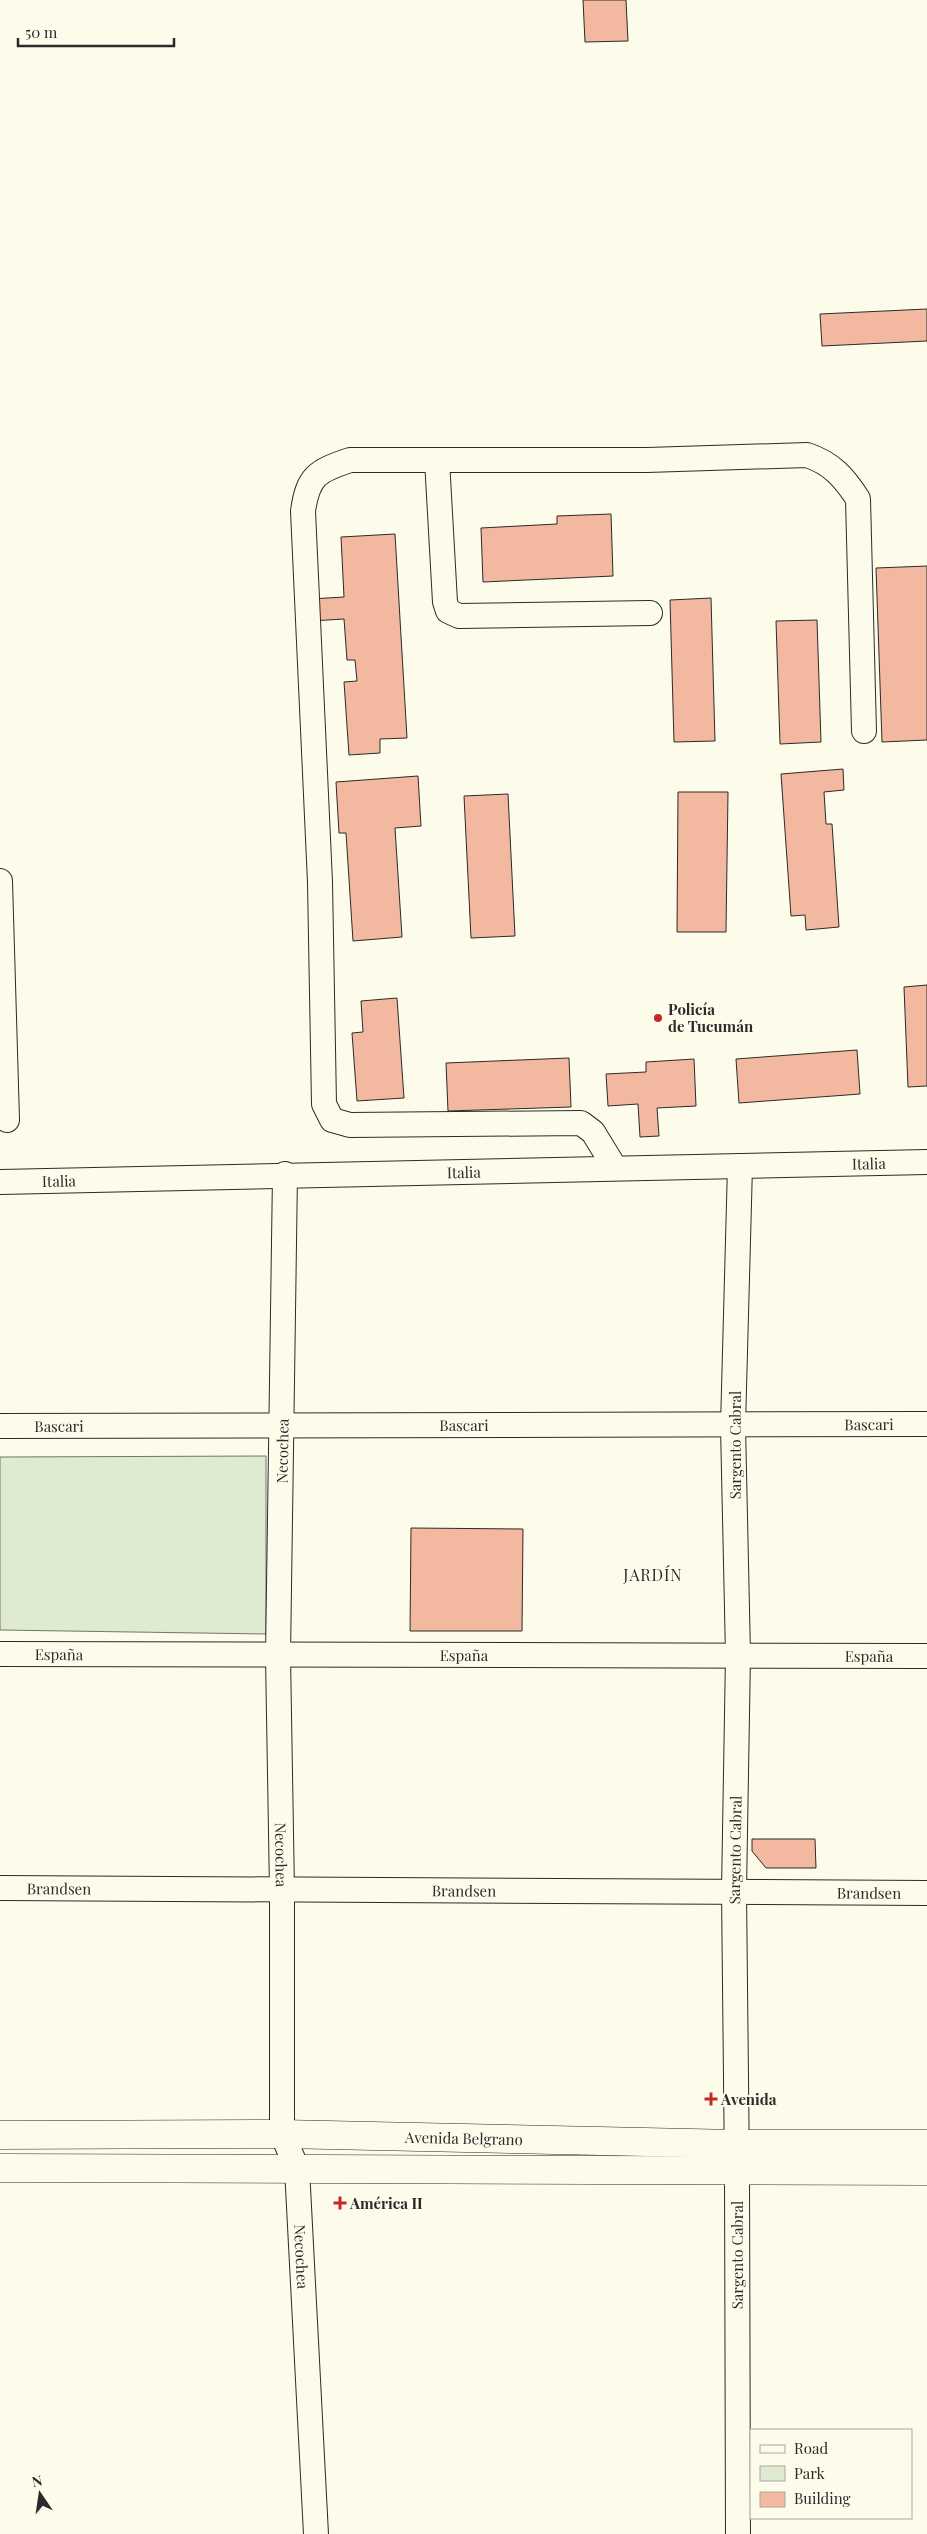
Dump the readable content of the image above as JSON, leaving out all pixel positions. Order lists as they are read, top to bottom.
{
  "streets": {
    "main road": ["Avenida Belgrano"],
    "street": [
      "Italia",
      "Bascari",
      "Sargento Cabral",
      "Necochea",
      "España",
      "Brandsen"
    ]
  },
  "crossings": [
    ["Italia", "Sargento Cabral"],
    ["Italia", "Necochea"],
    ["Bascari", "Sargento Cabral"],
    ["Bascari", "Necochea"],
    ["Sargento Cabral", "España"],
    ["Sargento Cabral", "Brandsen"],
    ["Sargento Cabral", "Avenida Belgrano"],
    ["Necochea", "España"],
    ["Necochea", "Brandsen"],
    ["Necochea", "Avenida Belgrano"]
  ],
  "districts": ["JARDÍN"],
  "places": {
    "other": ["Policía de Tucumán"],
    "health": ["Avenida", "América II"]
  },
  "legend": ["Road", "Park", "Building"],
  "scale_bar": "50 m",
  "north": "top"
}
